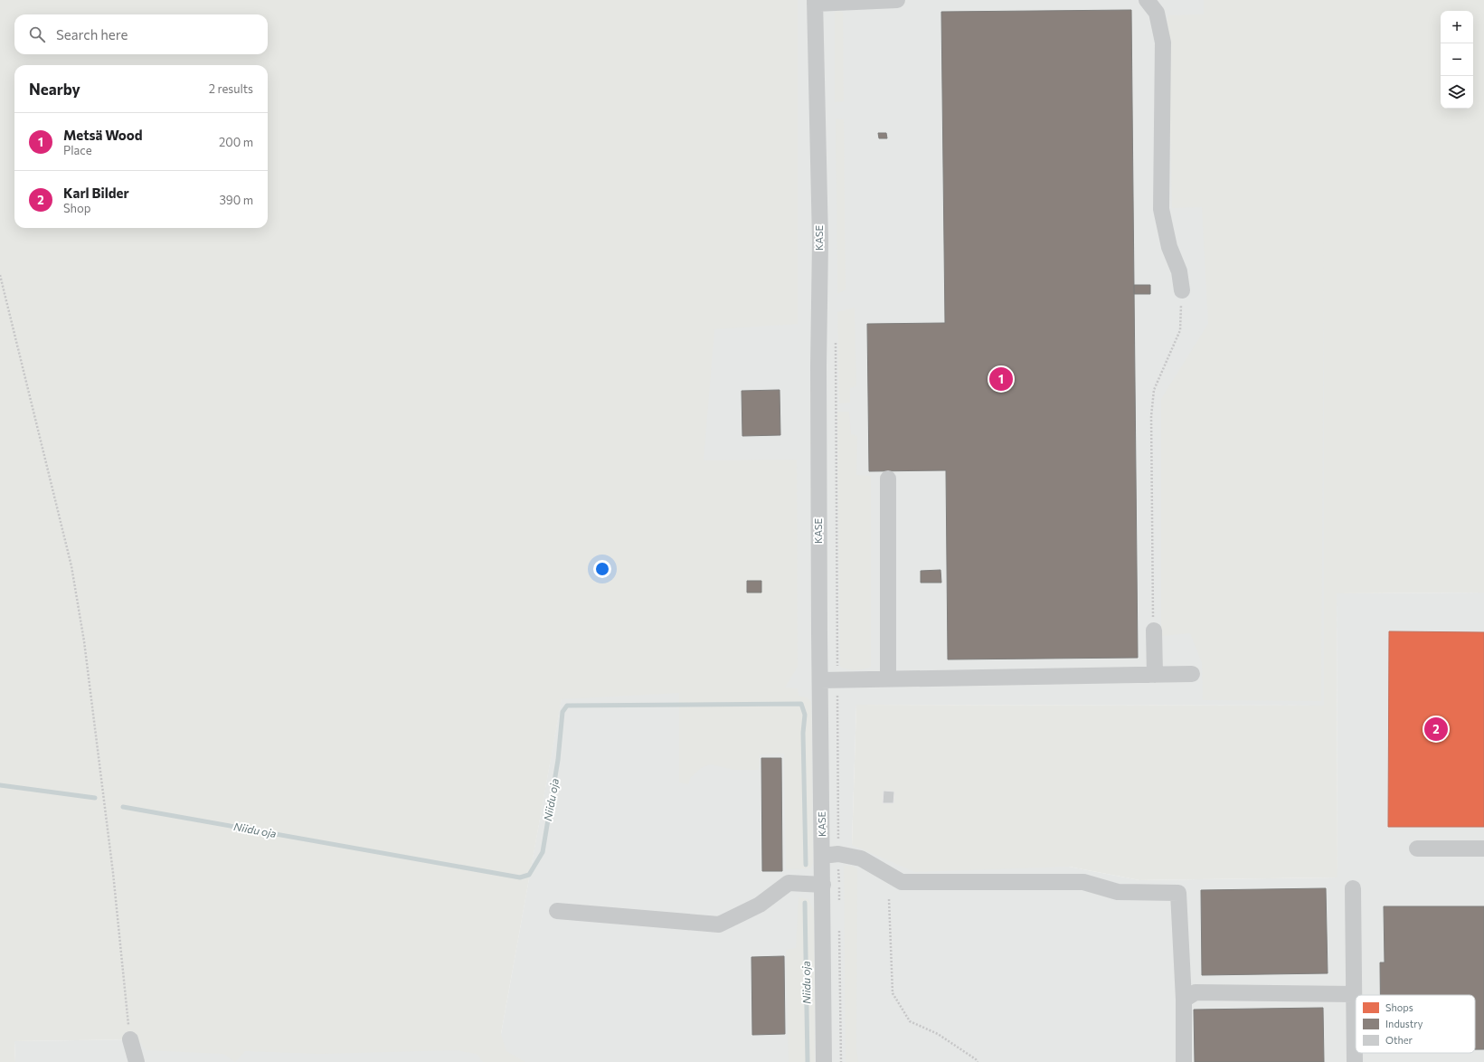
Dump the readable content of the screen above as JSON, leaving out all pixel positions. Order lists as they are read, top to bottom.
{
  "streets": {
    "street": ["KASE"]
  },
  "water": ["Niidu oja"],
  "legend": ["Shops", "Industry", "Other"],
  "page": {
    "map_buttons": ["+", "−"],
    "search": "Search here",
    "heading": ["Nearby", "2 results"],
    "list": [
      {
        "mark": "1",
        "name": "Metsä Wood",
        "note": "Place",
        "value": "200 m"
      },
      {
        "mark": "2",
        "name": "Karl Bilder",
        "note": "Shop",
        "value": "390 m"
      }
    ],
    "pins": ["1", "2"]
  }
}
